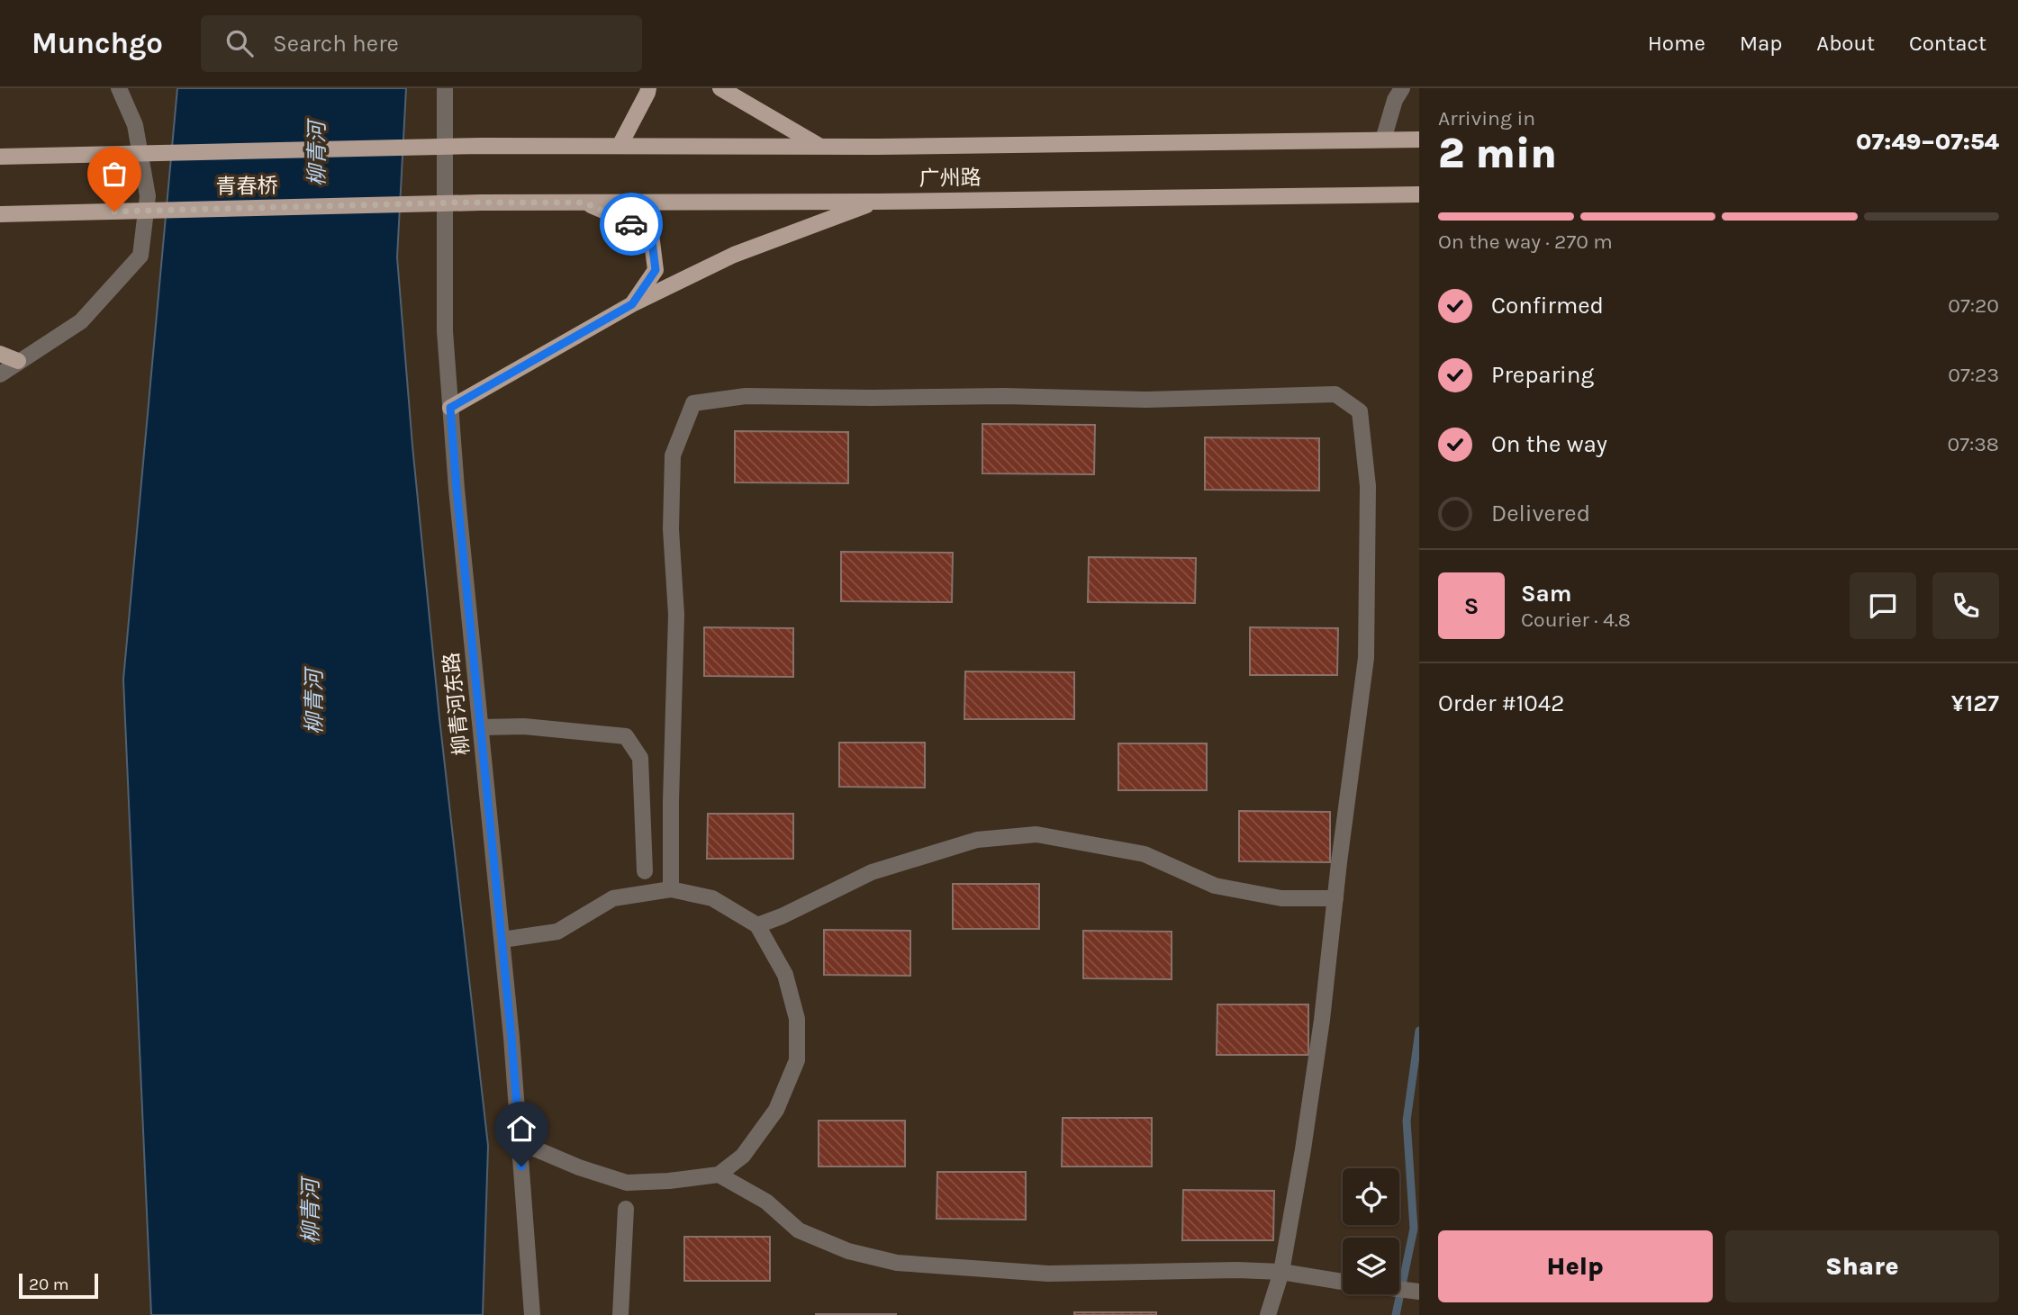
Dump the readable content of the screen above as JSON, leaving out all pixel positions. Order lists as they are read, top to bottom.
{
  "streets": {
    "main road": ["广州路", "青春桥"],
    "street": ["柳青河东路"]
  },
  "crossings": [
    ["广州路", "青春桥"]
  ],
  "water": ["柳青河"],
  "scale_bar": "20 m",
  "page": {
    "header": "Munchgo",
    "search": "Search here",
    "nav": [
      "Home",
      "Map",
      "About",
      "Contact"
    ],
    "heading": ["2 min", "Arriving in", "07:49–07:54"],
    "panel": [
      "Sam",
      "Courier · 4.8",
      "Order #1042",
      "¥127"
    ],
    "bar": "On the way · 270 m",
    "list": [
      ["Confirmed", "07:20"],
      ["Preparing", "07:23"],
      ["On the way", "07:38"],
      "Delivered"
    ],
    "round": "S",
    "buttons": ["Help", "Share"],
    "scale": "20 m"
  }
}
